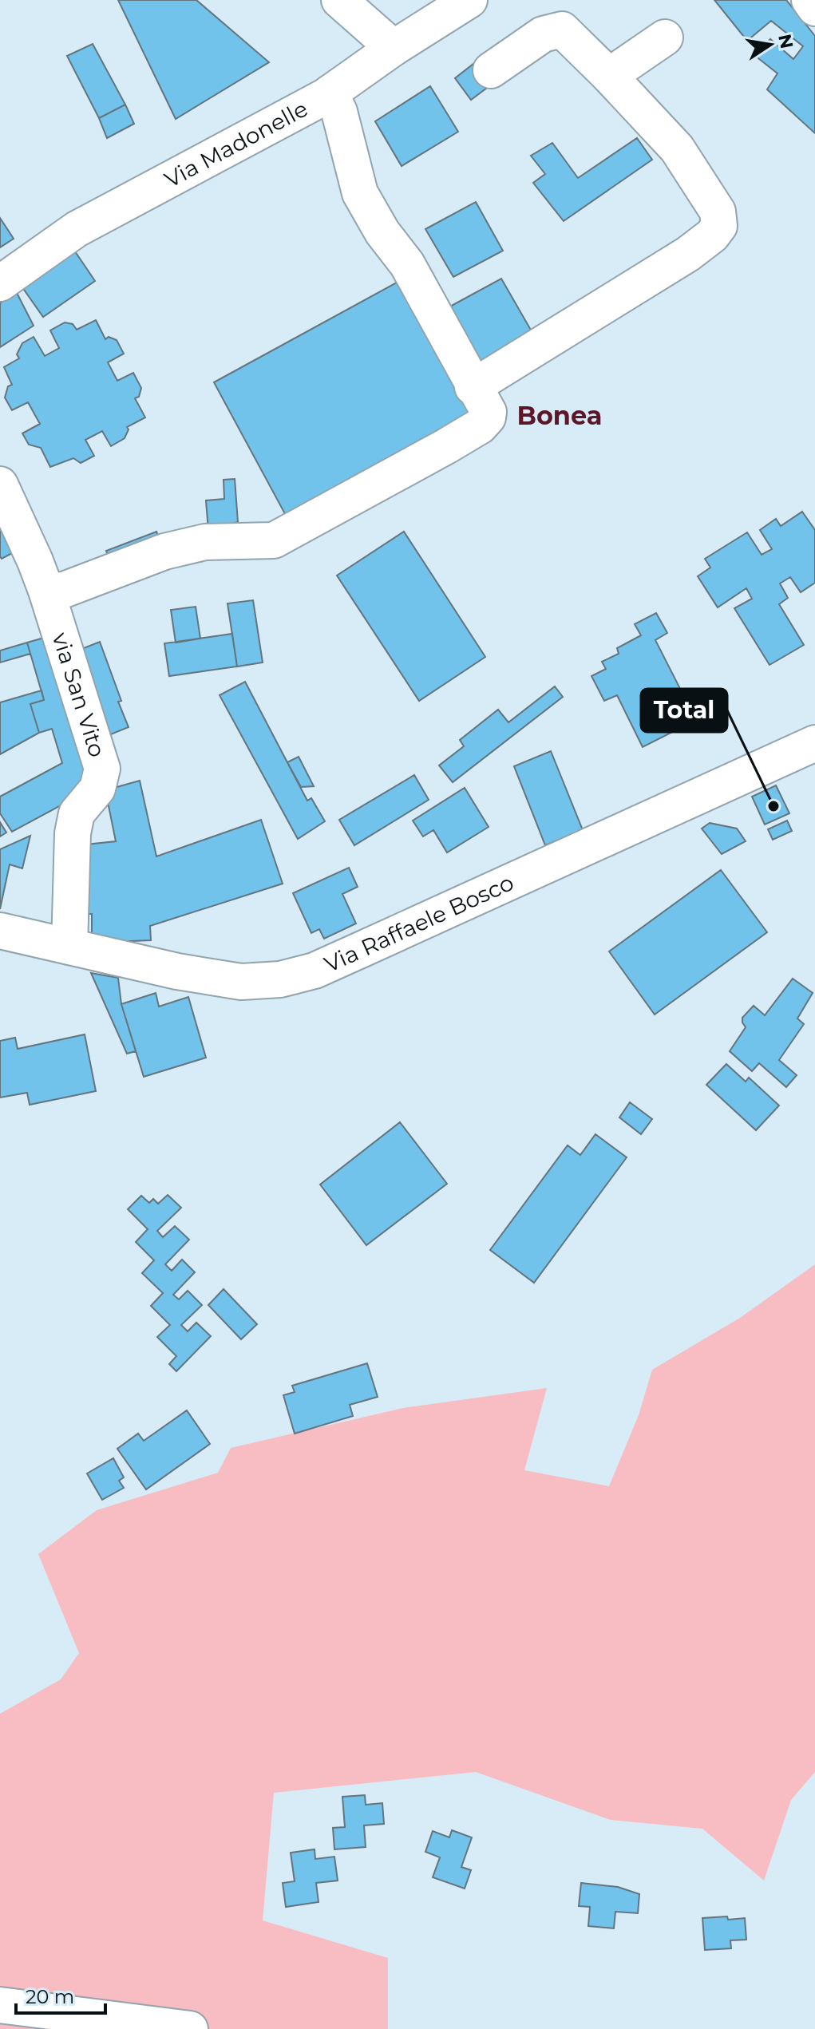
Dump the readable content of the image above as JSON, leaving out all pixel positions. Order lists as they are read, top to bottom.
{
  "streets": {
    "street": ["Via Madonelle", "via San Vito", "Via Raffaele Bosco"]
  },
  "crossings": [
    ["via San Vito", "Via Raffaele Bosco"]
  ],
  "districts": ["Bonea"],
  "places": ["Total"],
  "scale_bar": "20 m",
  "north": "right"
}
